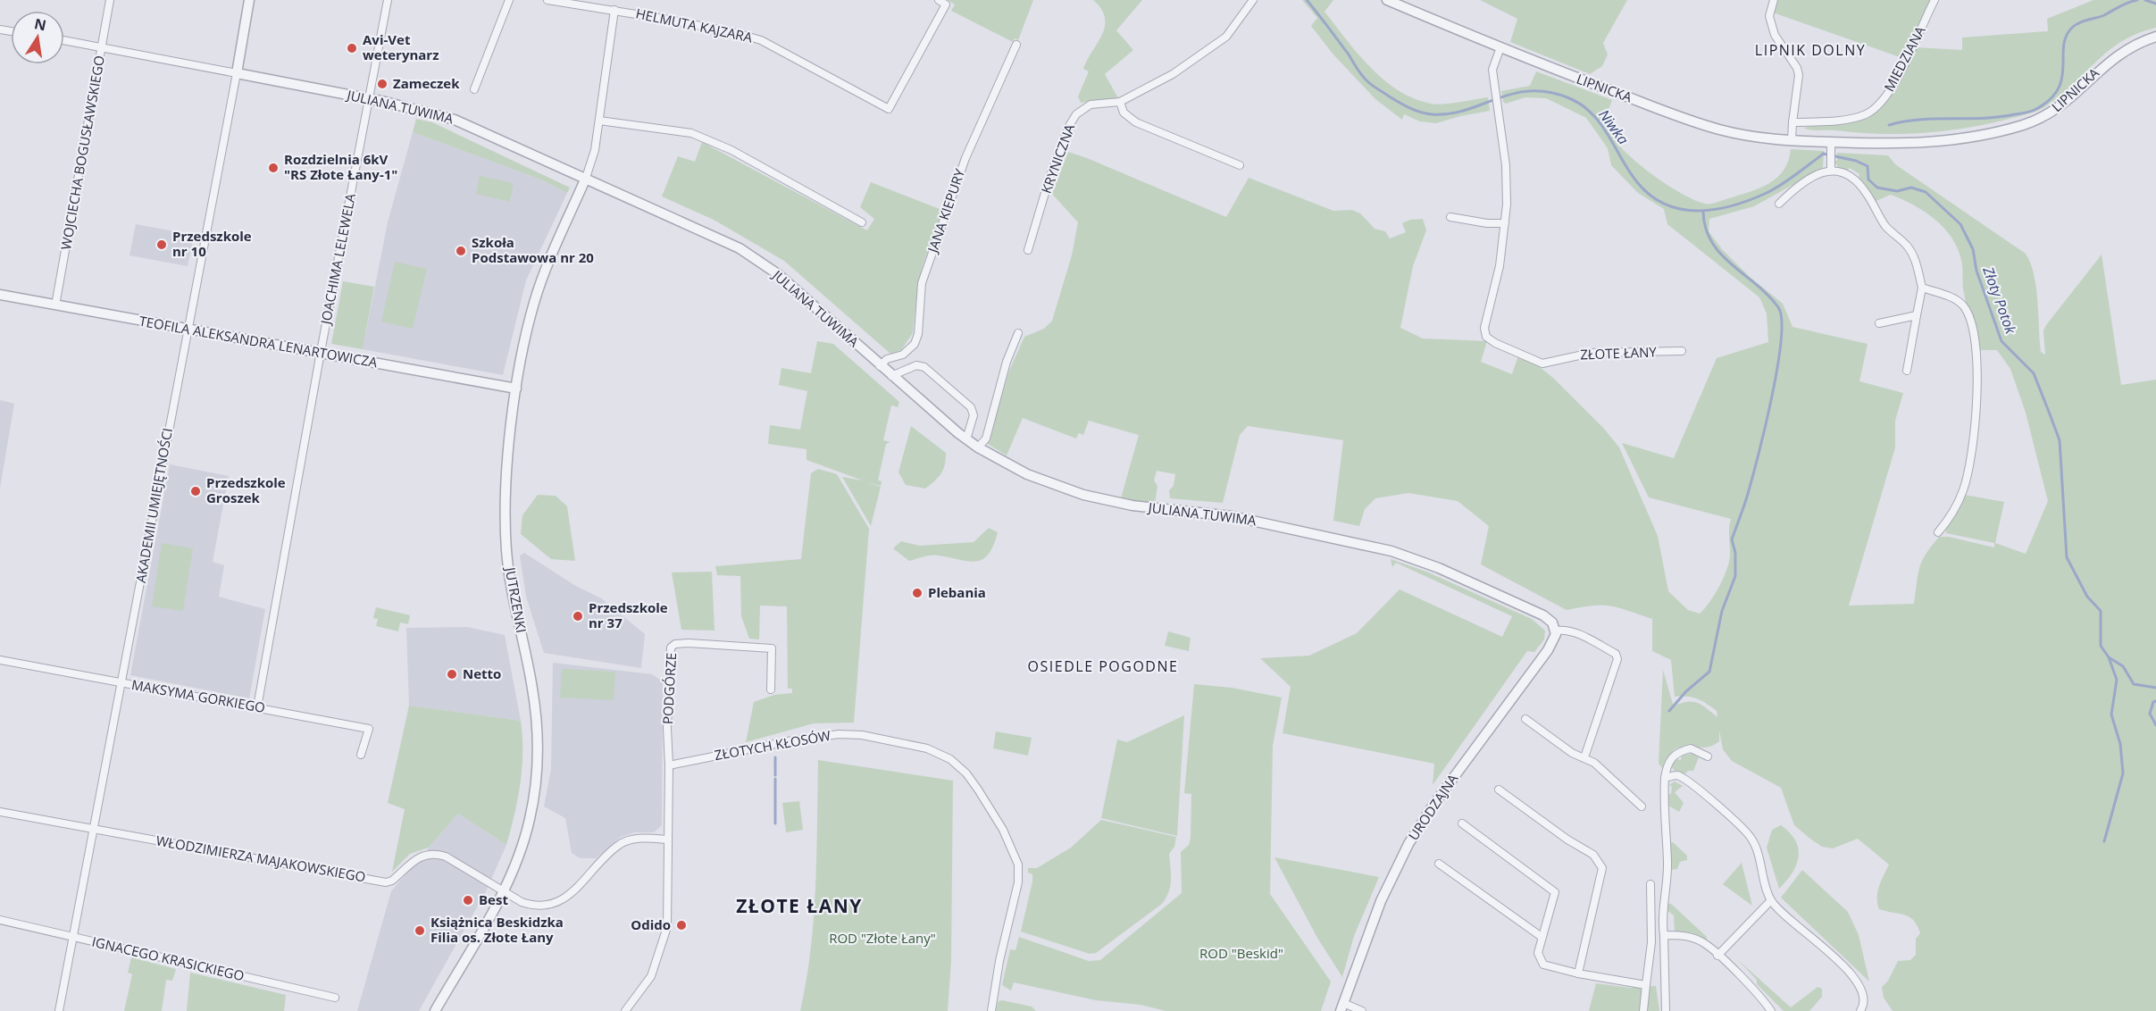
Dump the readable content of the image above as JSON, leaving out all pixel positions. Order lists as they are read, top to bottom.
{
  "streets": {
    "street": [
      "HELMUTA KAJZARA",
      "MIEDZIANA",
      "LIPNICKA",
      "JULIANA TUWIMA",
      "WOJCIECHA BOGUSŁAWSKIEGO",
      "KRYNICZNA",
      "JANA KIEPURY",
      "JOACHIMA LELEWELA",
      "TEOFILA ALEKSANDRA LENARTOWICZA",
      "ZŁOTE ŁANY",
      "AKADEMII UMIEJĘTNOŚCI",
      "JUTRZENKI",
      "PODGÓRZE",
      "MAKSYMA GORKIEGO",
      "ZŁOTYCH KŁOSÓW",
      "URODZAJNA",
      "WŁODZIMIERZA MAJAKOWSKIEGO",
      "IGNACEGO KRASICKIEGO"
    ]
  },
  "crossings": [
    ["LIPNICKA", "ZŁOTE ŁANY"],
    ["JULIANA TUWIMA", "WOJCIECHA BOGUSŁAWSKIEGO"],
    ["JULIANA TUWIMA", "JANA KIEPURY"],
    ["JULIANA TUWIMA", "JOACHIMA LELEWELA"],
    ["JULIANA TUWIMA", "AKADEMII UMIEJĘTNOŚCI"],
    ["JULIANA TUWIMA", "JUTRZENKI"],
    ["JULIANA TUWIMA", "URODZAJNA"],
    ["WOJCIECHA BOGUSŁAWSKIEGO", "TEOFILA ALEKSANDRA LENARTOWICZA"],
    ["JOACHIMA LELEWELA", "TEOFILA ALEKSANDRA LENARTOWICZA"],
    ["JOACHIMA LELEWELA", "MAKSYMA GORKIEGO"],
    ["TEOFILA ALEKSANDRA LENARTOWICZA", "AKADEMII UMIEJĘTNOŚCI"],
    ["TEOFILA ALEKSANDRA LENARTOWICZA", "JUTRZENKI"],
    ["AKADEMII UMIEJĘTNOŚCI", "MAKSYMA GORKIEGO"],
    ["AKADEMII UMIEJĘTNOŚCI", "WŁODZIMIERZA MAJAKOWSKIEGO"],
    ["AKADEMII UMIEJĘTNOŚCI", "IGNACEGO KRASICKIEGO"],
    ["JUTRZENKI", "WŁODZIMIERZA MAJAKOWSKIEGO"],
    ["PODGÓRZE", "ZŁOTYCH KŁOSÓW"]
  ],
  "districts": ["LIPNIK DOLNY", "OSIEDLE POGODNE", "ZŁOTE ŁANY"],
  "water": ["Niwka", "Złoty Potok"],
  "parks": ["ROD \"Złote Łany\"", "ROD \"Beskid\""],
  "places": [
    "Avi-Vet weterynarz",
    "Zameczek",
    "Rozdzielnia 6kV \"RS Złote Łany-1\"",
    "Przedszkole nr 10",
    "Szkoła Podstawowa nr 20",
    "Przedszkole Groszek",
    "Plebania",
    "Przedszkole nr 37",
    "Netto",
    "Best",
    "Odido",
    "Książnica Beskidzka Filia os. Złote Łany"
  ],
  "north": "top"
}
